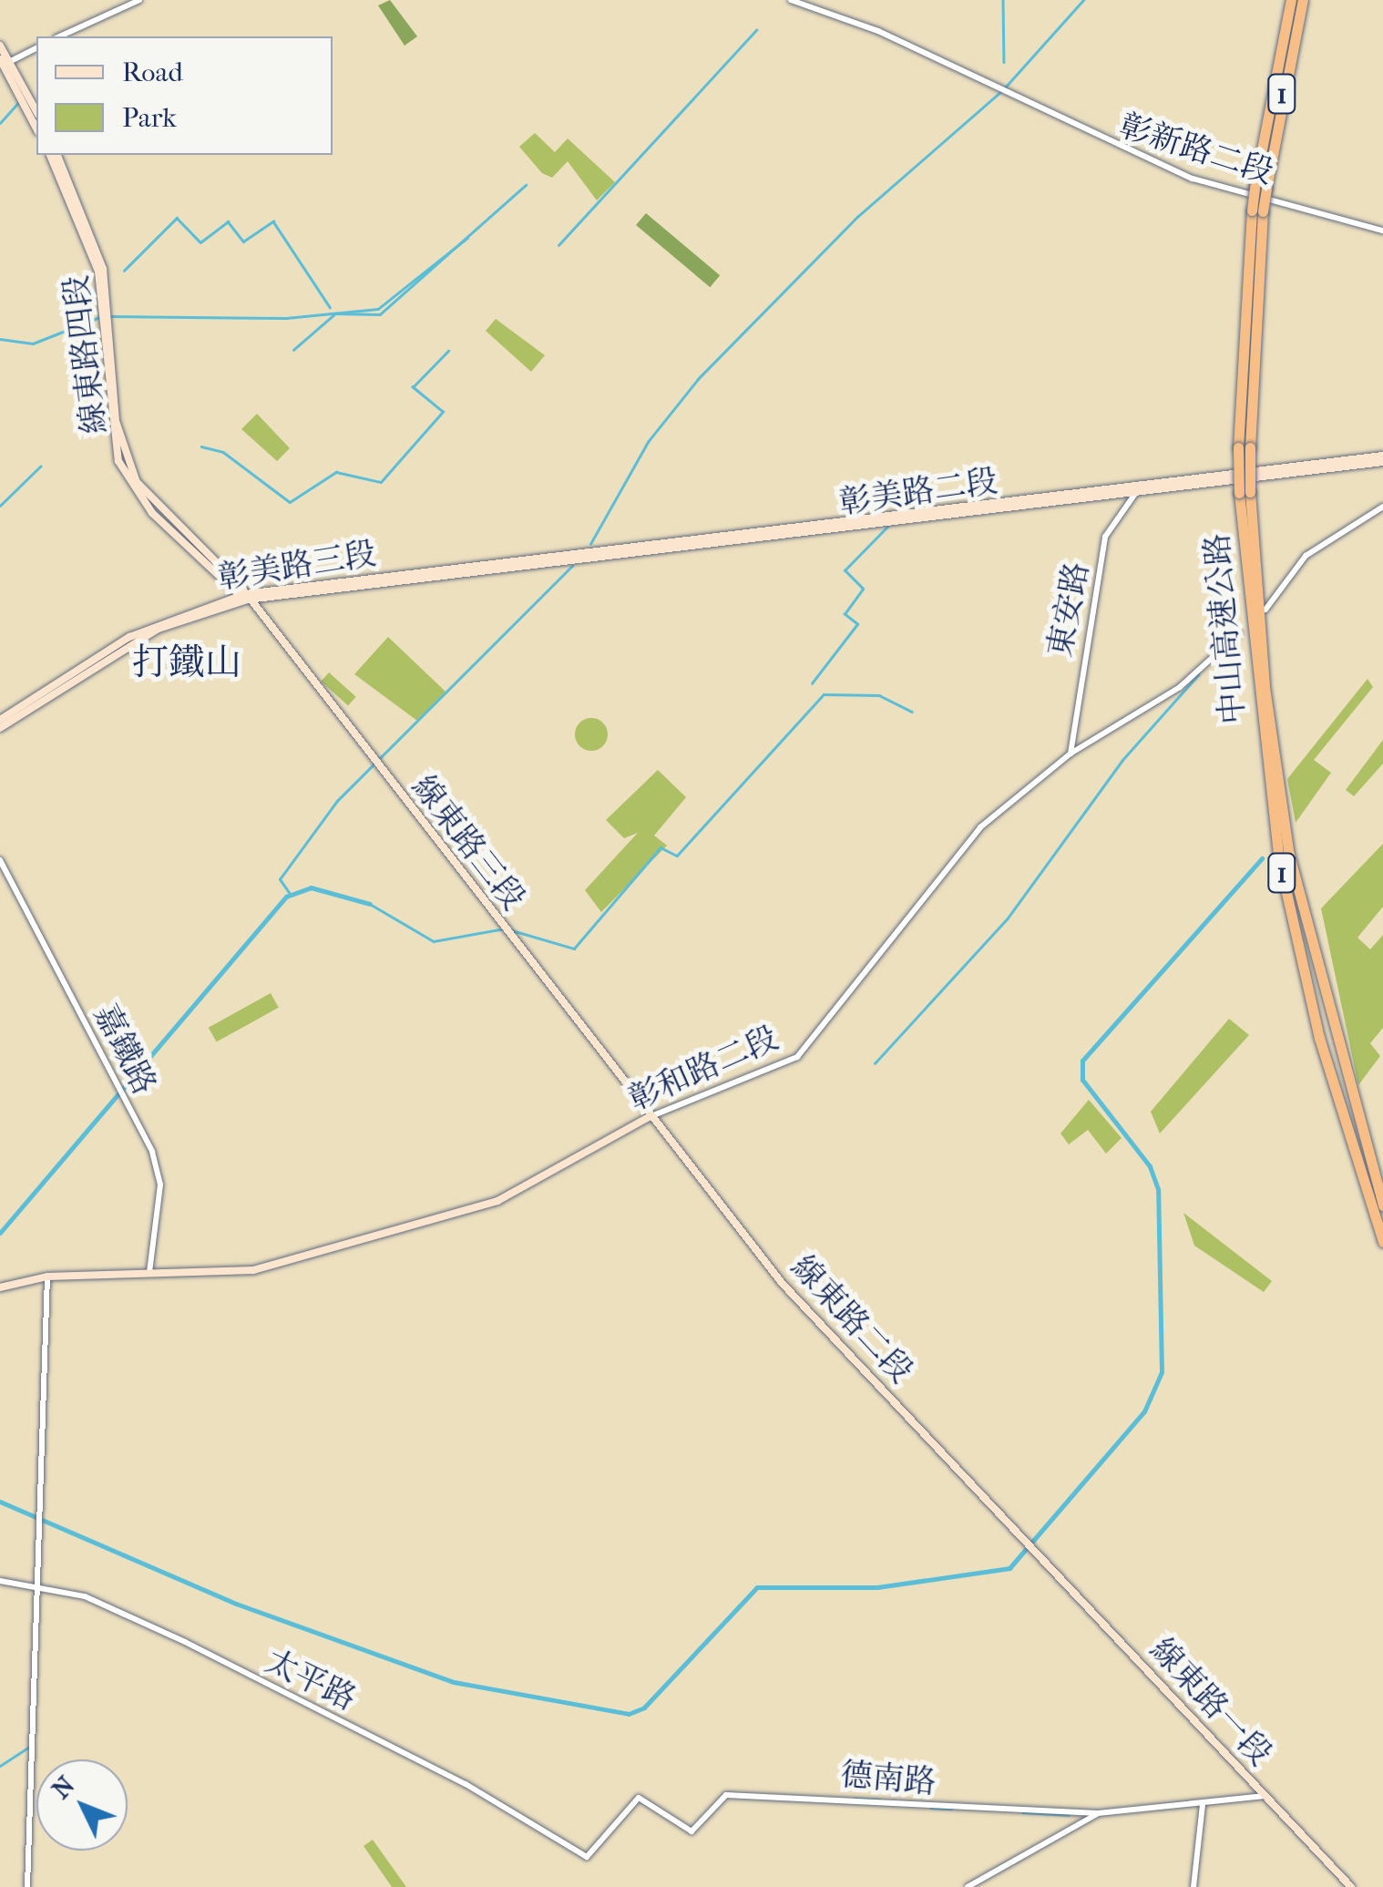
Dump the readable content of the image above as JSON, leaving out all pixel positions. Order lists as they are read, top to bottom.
{
  "streets": {
    "highway": ["1", "中山高速公路"],
    "main road": [
      "線東路四段",
      "彰美路二段",
      "彰美路三段",
      "線東路三段",
      "彰和路二段",
      "線東路二段",
      "線東路一段"
    ],
    "street": [
      "彰新路二段",
      "東安路",
      "嘉鐵路",
      "太平路",
      "德南路"
    ]
  },
  "crossings": [
    ["線東路四段", "彰美路三段"],
    ["線東路四段", "線東路三段"],
    ["彰美路二段", "彰美路三段"],
    ["彰美路二段", "東安路"],
    ["彰美路三段", "線東路三段"],
    ["東安路", "彰和路二段"],
    ["線東路三段", "彰和路二段"],
    ["線東路三段", "線東路二段"],
    ["嘉鐵路", "彰和路二段"],
    ["彰和路二段", "線東路二段"],
    ["線東路二段", "線東路一段"],
    ["太平路", "德南路"],
    ["線東路一段", "德南路"]
  ],
  "districts": ["打鐵山"],
  "legend": ["Road", "Park"],
  "north": "top left"
}
